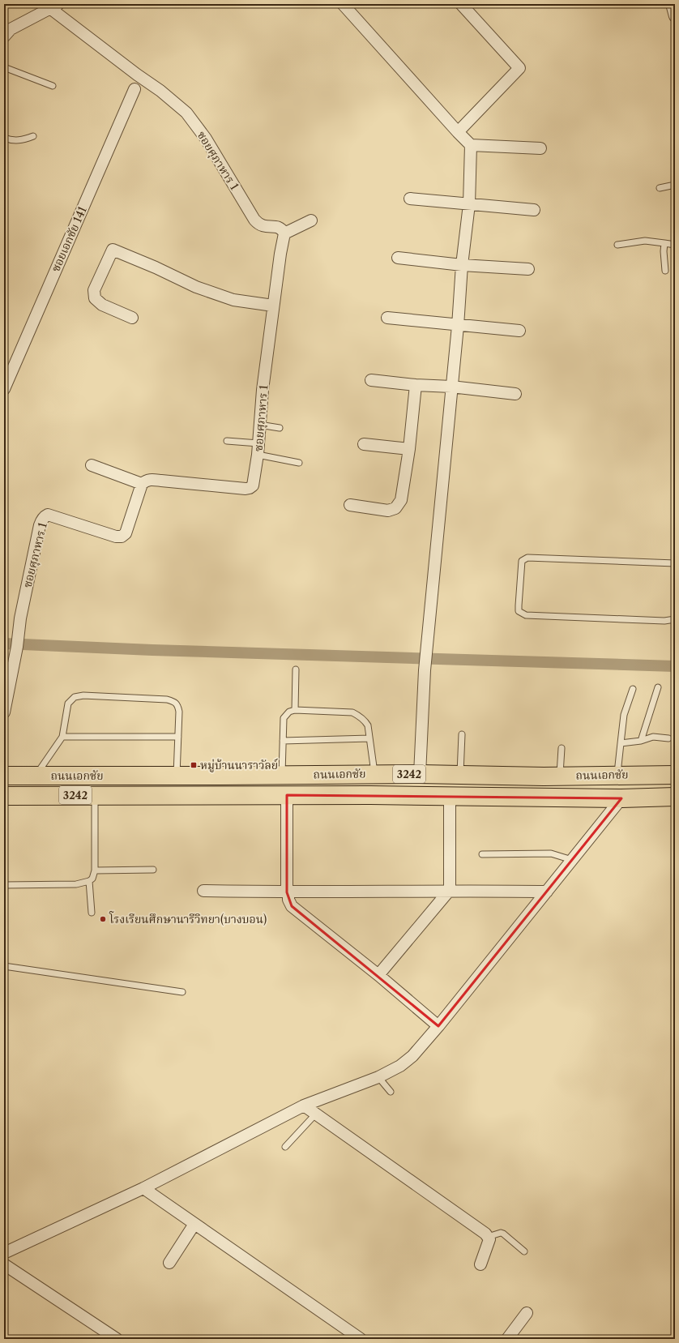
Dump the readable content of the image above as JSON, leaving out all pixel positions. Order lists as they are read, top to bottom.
{
  "streets": {
    "main road": ["ถนนเอกชัย", "3242"],
    "street": ["ซอยศุภาหาร 1", "ซอยเอกชัย 141"]
  },
  "places": {
    "transit": ["หมู่บ้านนาราวัลย์"],
    "other": ["โรงเรียนศึกษานารีวิทยา(บางบอน)"]
  }
}
